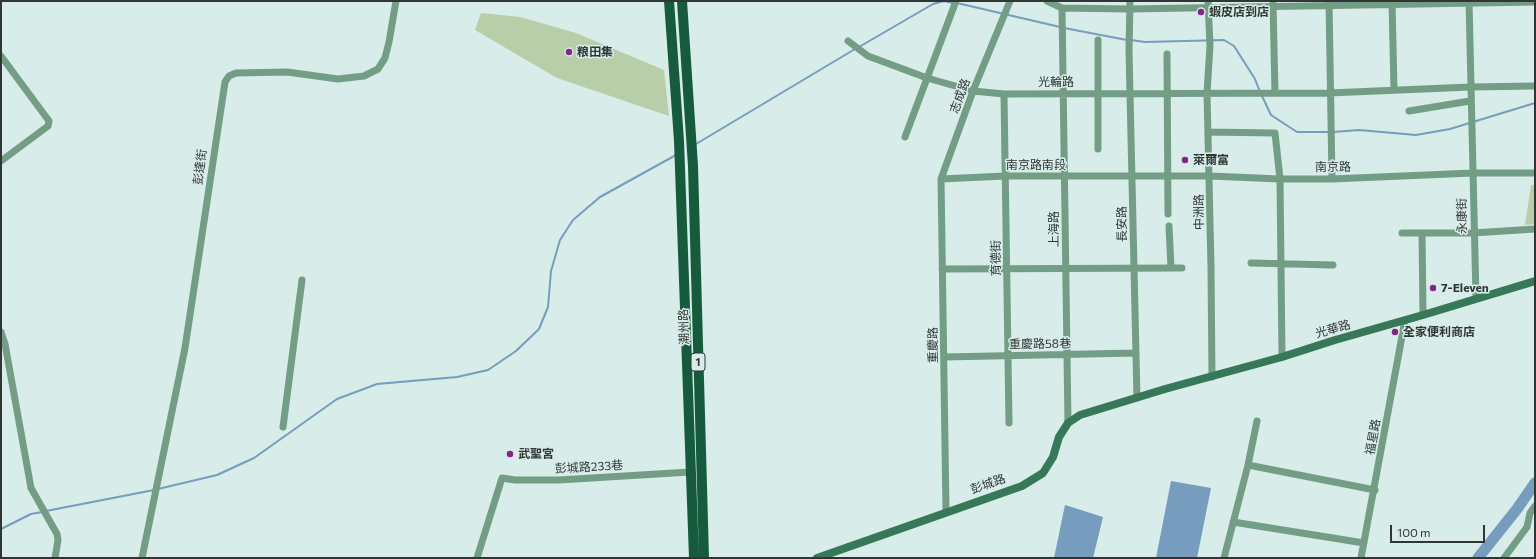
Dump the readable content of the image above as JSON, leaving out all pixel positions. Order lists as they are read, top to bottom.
{
  "streets": {
    "main road": ["潮州路", "1"],
    "street": [
      "光輪路",
      "志成路",
      "南京路南段",
      "彭達街",
      "南京路",
      "中洲路",
      "永康街",
      "長安路",
      "上海路",
      "育德街",
      "光華路",
      "重慶路58巷",
      "重慶路",
      "福星路",
      "彭城路233巷",
      "彭城路"
    ]
  },
  "crossings": [
    ["光輪路", "志成路"],
    ["光輪路", "中洲路"],
    ["光輪路", "長安路"],
    ["光輪路", "上海路"],
    ["光輪路", "育德街"],
    ["志成路", "南京路南段"],
    ["志成路", "重慶路"],
    ["南京路南段", "南京路"],
    ["南京路南段", "長安路"],
    ["南京路南段", "上海路"],
    ["南京路南段", "育德街"],
    ["南京路南段", "重慶路"],
    ["南京路", "中洲路"],
    ["南京路", "永康街"],
    ["南京路", "長安路"],
    ["中洲路", "光華路"],
    ["永康街", "光華路"],
    ["長安路", "光華路"],
    ["長安路", "重慶路58巷"],
    ["上海路", "重慶路58巷"],
    ["上海路", "彭城路"],
    ["育德街", "重慶路58巷"],
    ["潮州路", "彭城路233巷"],
    ["光華路", "福星路"],
    ["重慶路58巷", "重慶路"],
    ["重慶路", "彭城路"]
  ],
  "places": [
    "蝦皮店到店",
    "粮田集",
    "萊爾富",
    "7-Eleven",
    "全家便利商店",
    "武聖宮"
  ],
  "scale_bar": "100 m"
}
